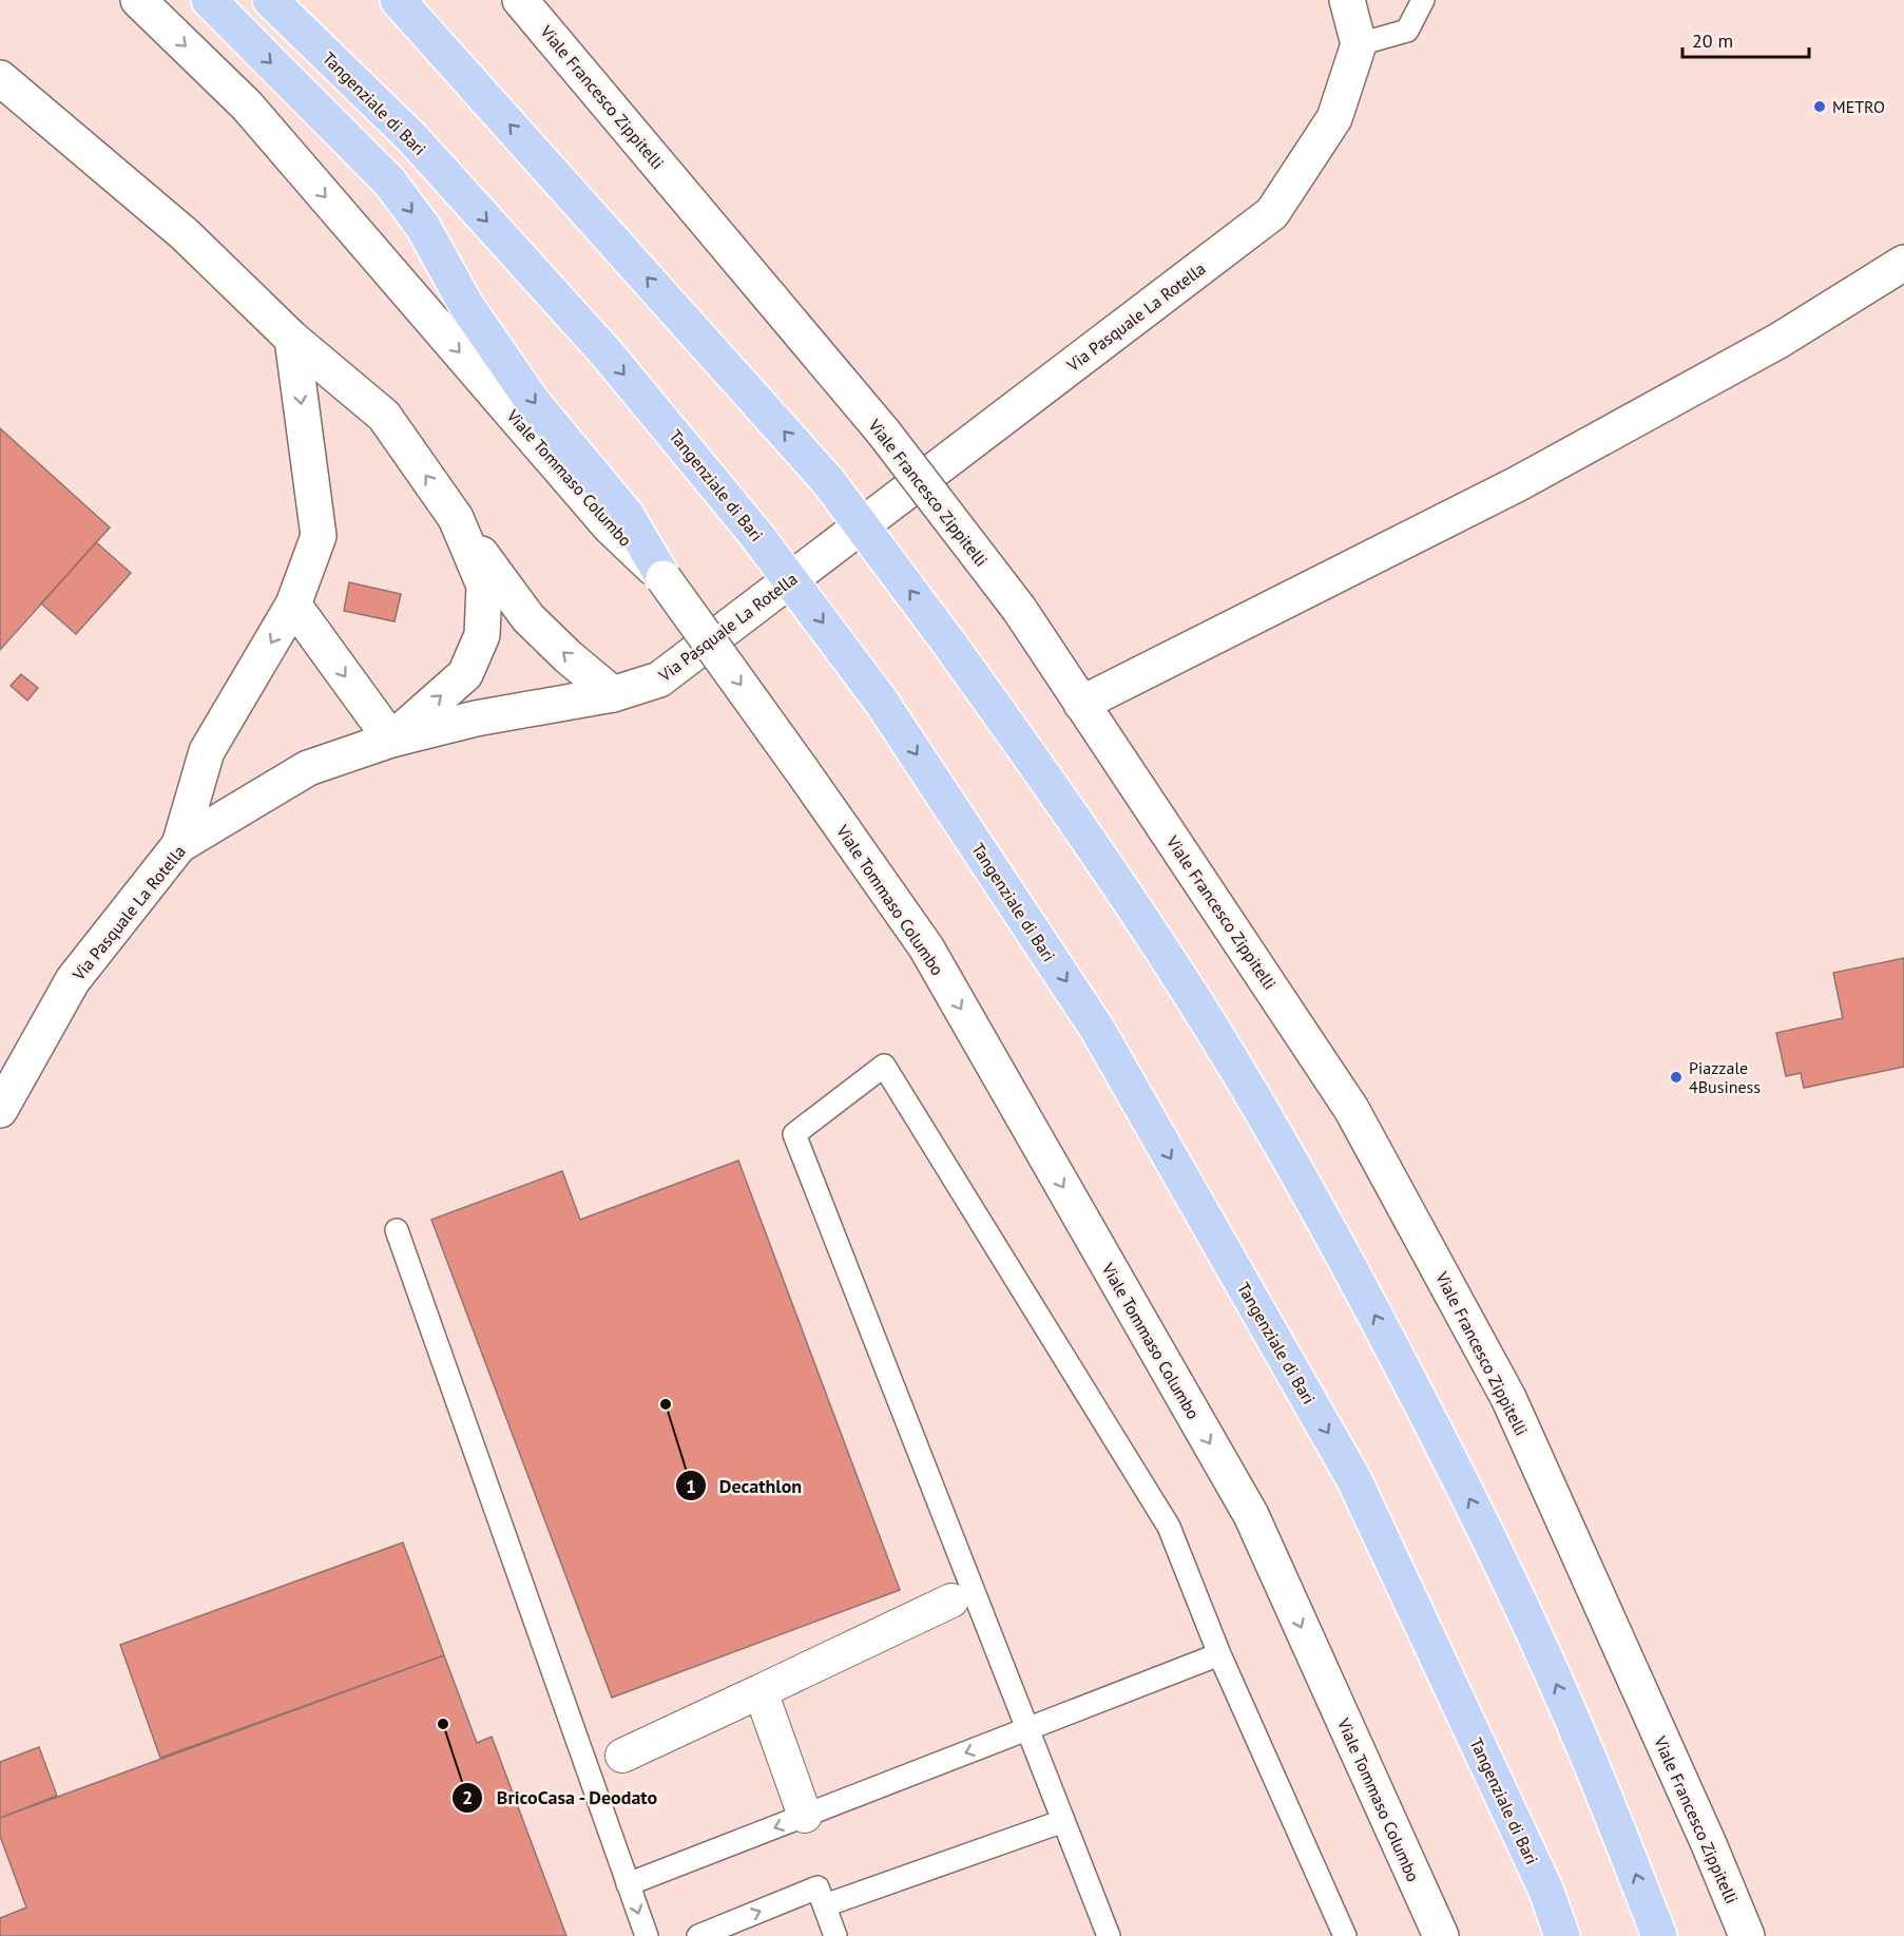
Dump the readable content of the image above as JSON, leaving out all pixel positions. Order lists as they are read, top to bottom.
{
  "streets": {
    "highway": ["Tangenziale di Bari"],
    "street": ["Viale Francesco Zippitelli", "Via Pasquale La Rotella", "Viale Tommaso Columbo"]
  },
  "places": [
    "METRO",
    "Piazzale 4Business",
    "Decathlon",
    "BricoCasa - Deodato"
  ],
  "scale_bar": "20 m"
}
